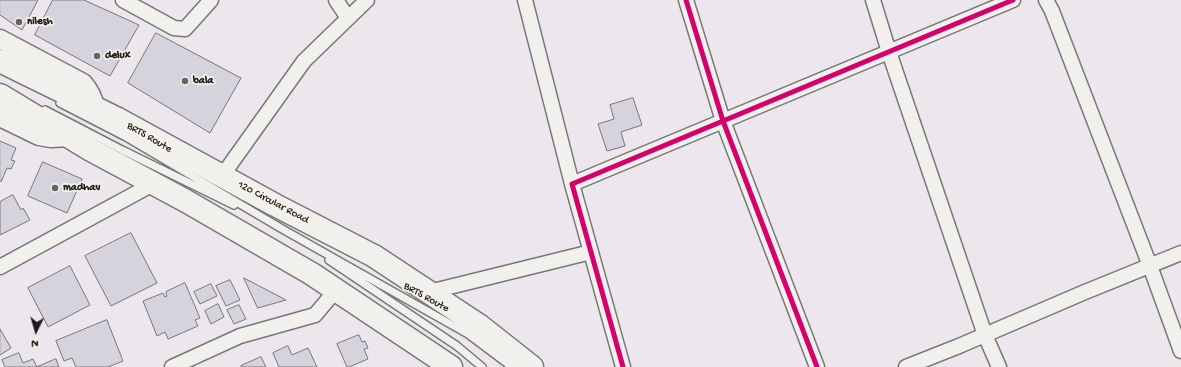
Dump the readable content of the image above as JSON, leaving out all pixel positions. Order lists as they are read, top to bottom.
{
  "streets": {
    "main road": ["120 Circular Road"],
    "lane": ["BRTS Route"]
  },
  "places": [
    "nilesh",
    "delux",
    "bala",
    "madhav"
  ],
  "north": "bottom"
}
